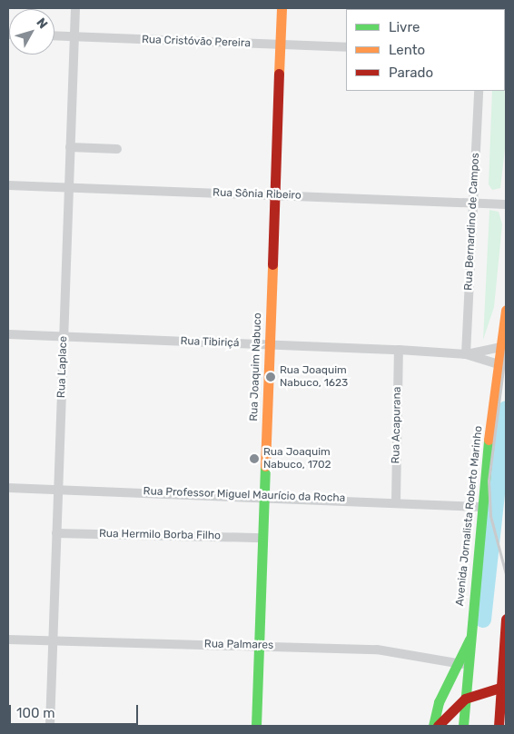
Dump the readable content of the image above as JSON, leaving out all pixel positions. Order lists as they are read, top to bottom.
{
  "streets": {
    "main road": ["Rua Joaquim Nabuco", "Avenida Jornalista Roberto Marinho"],
    "street": [
      "Rua Cristóvão Pereira",
      "Rua Sônia Ribeiro",
      "Rua Bernardino de Campos",
      "Rua Tibiriçá",
      "Rua Laplace",
      "Rua Acapurana",
      "Rua Professor Miguel Maurício da Rocha",
      "Rua Hermilo Borba Filho",
      "Rua Palmares"
    ]
  },
  "crossings": [
    ["Rua Cristóvão Pereira", "Rua Laplace"],
    ["Rua Cristóvão Pereira", "Rua Joaquim Nabuco"],
    ["Rua Sônia Ribeiro", "Rua Bernardino de Campos"],
    ["Rua Sônia Ribeiro", "Rua Laplace"],
    ["Rua Sônia Ribeiro", "Rua Joaquim Nabuco"],
    ["Rua Bernardino de Campos", "Rua Tibiriçá"],
    ["Rua Tibiriçá", "Rua Laplace"],
    ["Rua Tibiriçá", "Rua Joaquim Nabuco"],
    ["Rua Tibiriçá", "Rua Acapurana"],
    ["Rua Tibiriçá", "Avenida Jornalista Roberto Marinho"],
    ["Rua Laplace", "Rua Professor Miguel Maurício da Rocha"],
    ["Rua Laplace", "Rua Hermilo Borba Filho"],
    ["Rua Laplace", "Rua Palmares"],
    ["Rua Joaquim Nabuco", "Rua Professor Miguel Maurício da Rocha"],
    ["Rua Joaquim Nabuco", "Rua Hermilo Borba Filho"],
    ["Rua Joaquim Nabuco", "Rua Palmares"],
    ["Rua Acapurana", "Rua Professor Miguel Maurício da Rocha"],
    ["Rua Professor Miguel Maurício da Rocha", "Avenida Jornalista Roberto Marinho"],
    ["Avenida Jornalista Roberto Marinho", "Rua Palmares"]
  ],
  "places": ["Rua Joaquim Nabuco, 1623", "Rua Joaquim Nabuco, 1702"],
  "legend": ["Livre", "Lento", "Parado"],
  "scale_bar": "100 m",
  "north": "top right"
}
